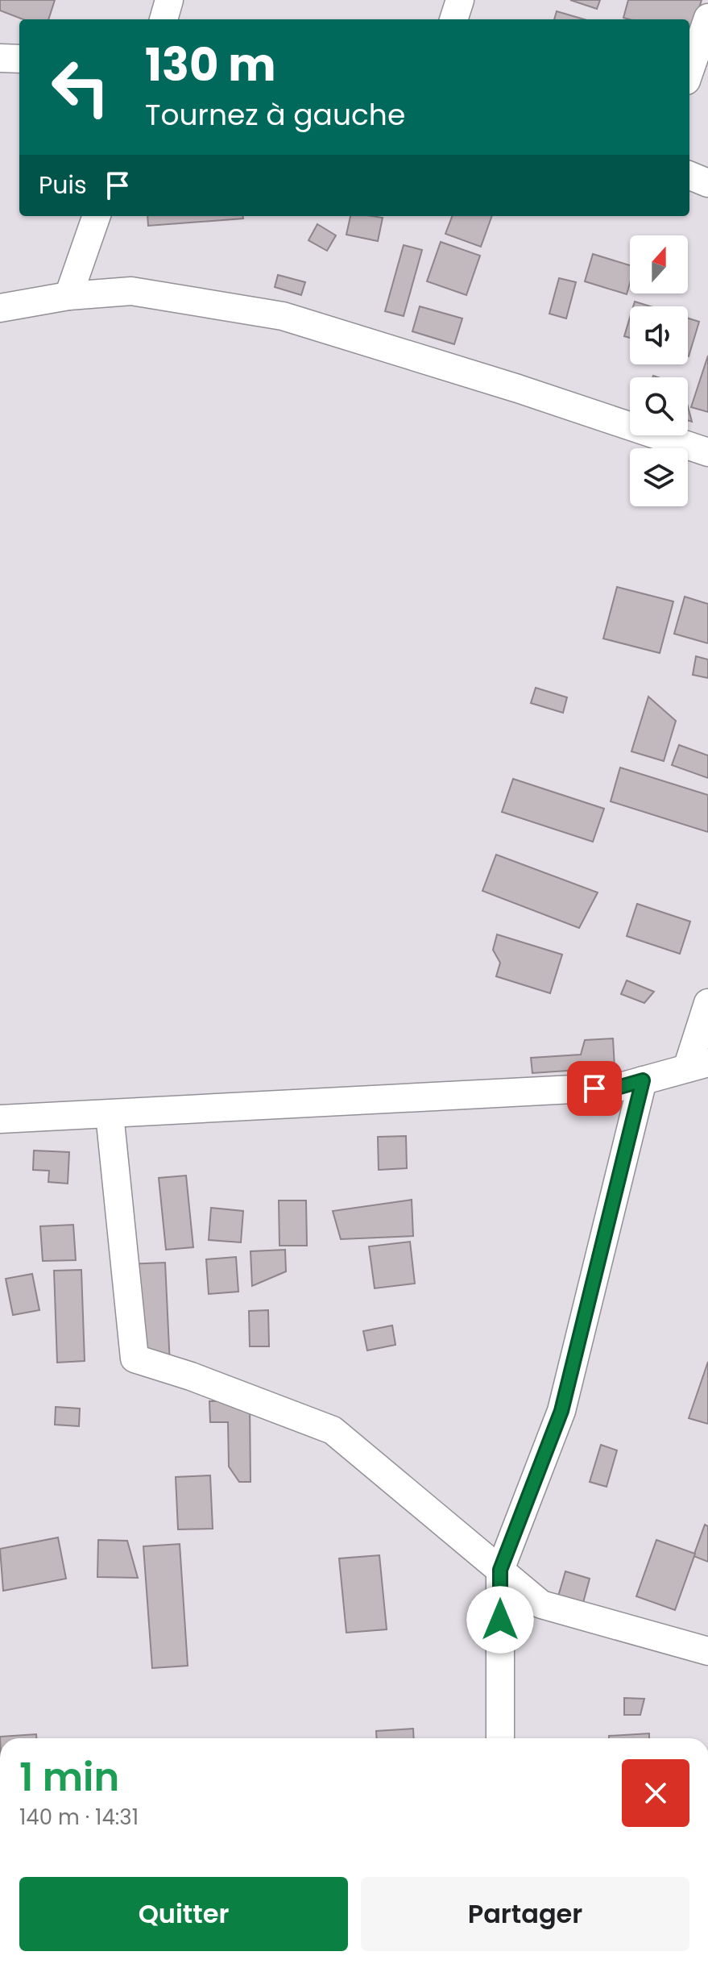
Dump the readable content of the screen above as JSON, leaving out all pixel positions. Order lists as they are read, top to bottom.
{
  "north": "top",
  "page": {
    "turn": ["130 m", "Tournez à gauche"],
    "then": "Puis",
    "heading": ["1 min", "140 m · 14:31"],
    "buttons": ["Quitter", "Partager"]
  }
}
